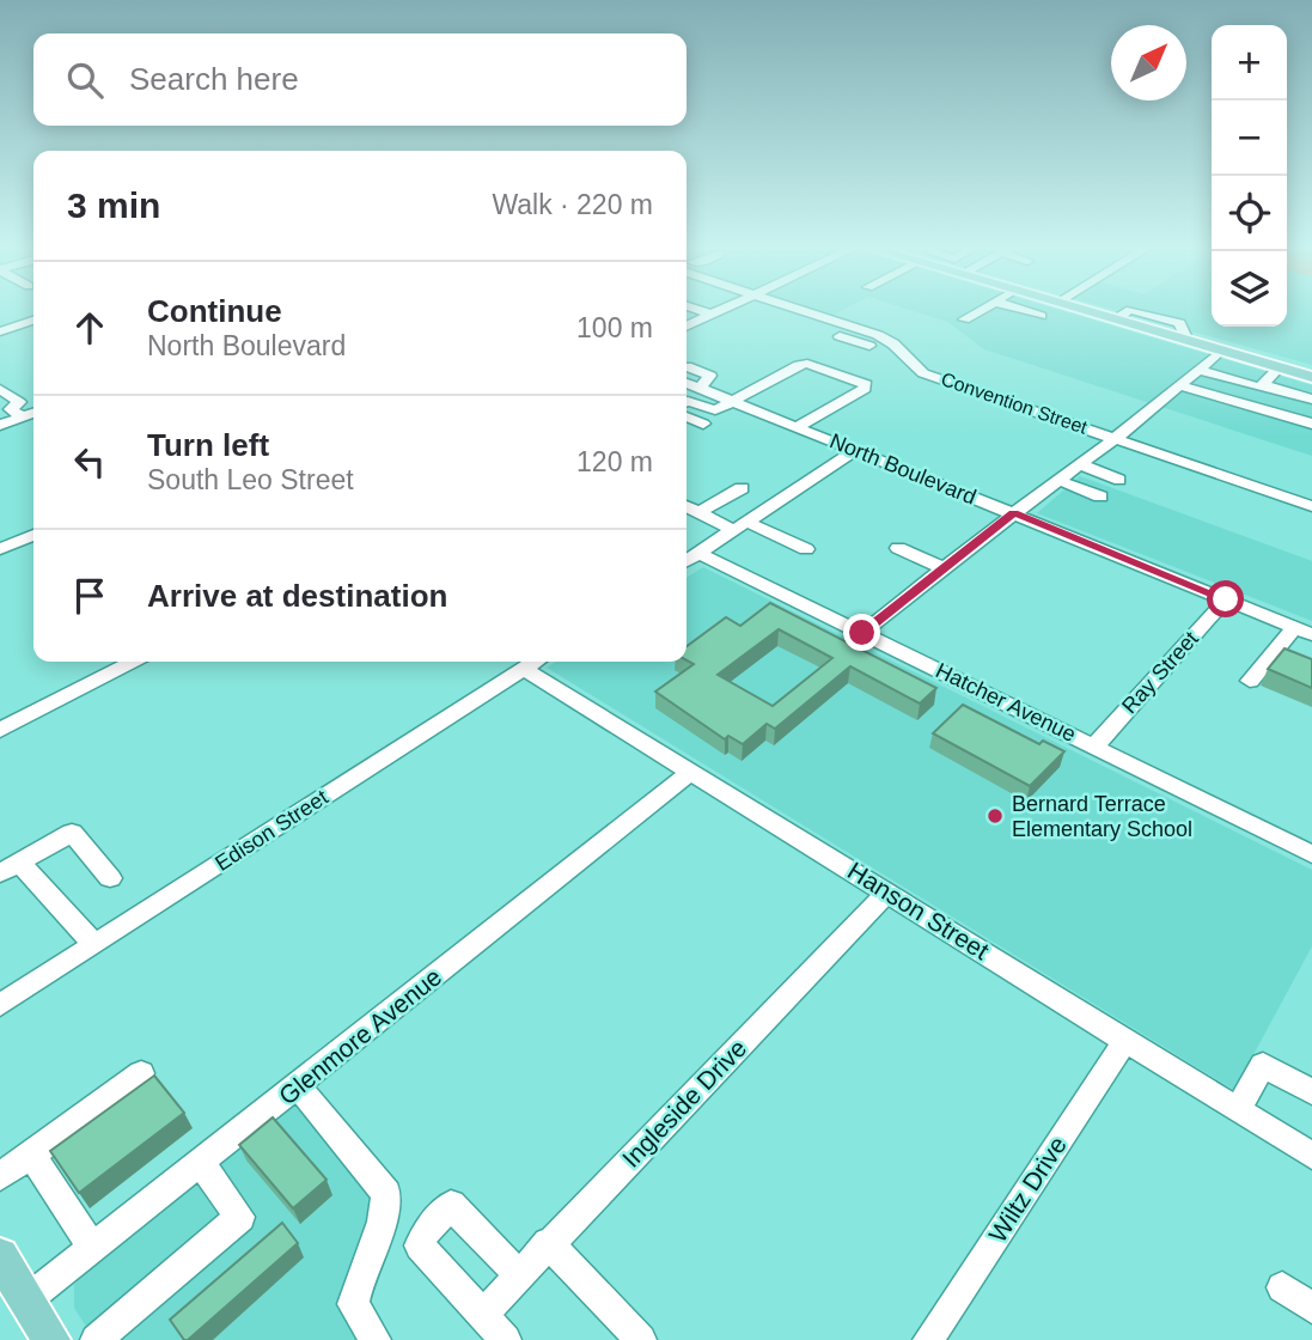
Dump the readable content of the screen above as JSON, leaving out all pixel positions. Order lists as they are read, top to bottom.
{
  "streets": {
    "street": [
      "Convention Street",
      "North Boulevard",
      "Ray Street",
      "Hatcher Avenue",
      "Edison Street",
      "Hanson Street",
      "Glenmore Avenue",
      "Ingleside Drive",
      "Wiltz Drive"
    ]
  },
  "crossings": [
    ["North Boulevard", "Ray Street"],
    ["Ray Street", "Hatcher Avenue"],
    ["Edison Street", "Hanson Street"],
    ["Hanson Street", "Glenmore Avenue"],
    ["Hanson Street", "Ingleside Drive"],
    ["Hanson Street", "Wiltz Drive"]
  ],
  "places": ["Bernard Terrace Elementary School"],
  "north": "top right",
  "page": {
    "map_buttons": ["+", "−"],
    "search": "Search here",
    "heading": ["3 min", "Walk · 220 m"],
    "list": [
      ["Continue", "North Boulevard", "100 m"],
      ["Turn left", "South Leo Street", "120 m"],
      "Arrive at destination"
    ]
  }
}
